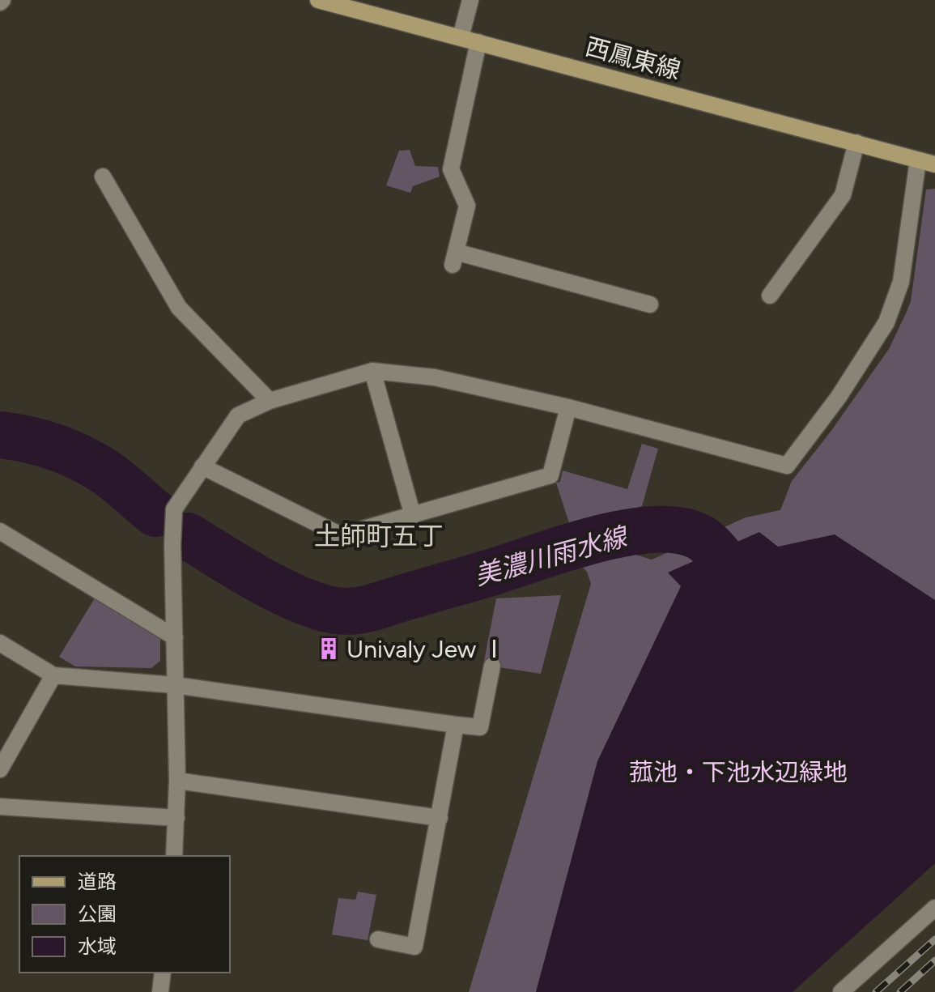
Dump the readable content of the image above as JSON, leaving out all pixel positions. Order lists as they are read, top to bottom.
{
  "streets": {
    "main road": ["西鳳東線"]
  },
  "districts": ["土師町五丁"],
  "water": ["美濃川雨水線"],
  "parks": ["菰池・下池水辺緑地"],
  "places": {
    "building": ["Univaly Jew Ⅰ"]
  },
  "legend": ["道路", "公園", "水域"]
}
